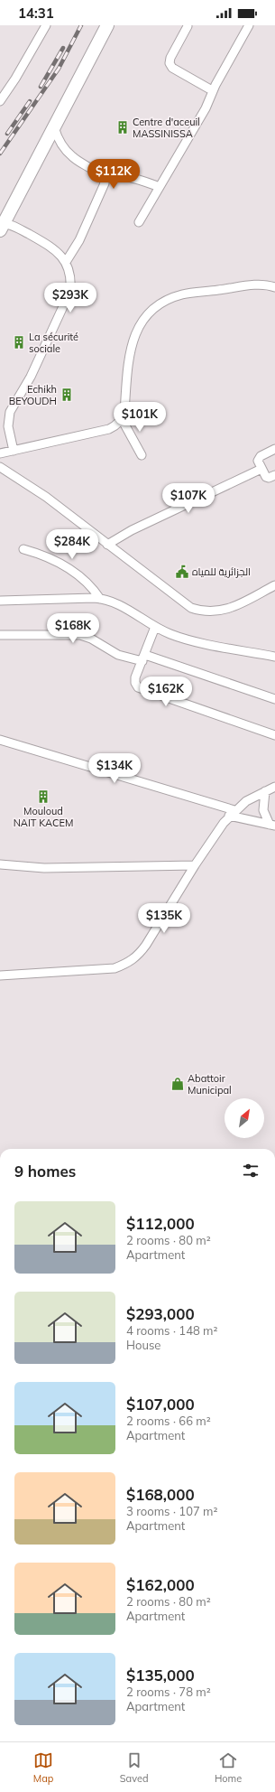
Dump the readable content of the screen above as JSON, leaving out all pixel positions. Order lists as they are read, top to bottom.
{
  "places": {
    "building": [
      "Centre d'aceuil MASSINISSA",
      "La sécurité sociale",
      "Echikh BEYOUDH",
      "Mouloud NAIT KACEM"
    ],
    "public building": ["الجزائرية للمياه"],
    "shop": ["Abattoir Municipal"]
  },
  "north": "top right",
  "page": {
    "status": "14:31",
    "price": [
      "$112K",
      "$293K",
      "$101K",
      "$107K",
      "$284K",
      "$168K",
      "$162K",
      "$134K",
      "$135K"
    ],
    "heading": "9 homes",
    "list": [
      {
        "name": "$112,000",
        "note": "2 rooms · 80 m² · Apartment"
      },
      {
        "name": "$293,000",
        "note": "4 rooms · 148 m² · House"
      },
      {
        "name": "$107,000",
        "note": "2 rooms · 66 m² · Apartment"
      },
      {
        "name": "$168,000",
        "note": "3 rooms · 107 m² · Apartment"
      },
      {
        "name": "$162,000",
        "note": "2 rooms · 80 m² · Apartment"
      },
      {
        "name": "$135,000",
        "note": "2 rooms · 78 m² · Apartment"
      }
    ],
    "tabs": ["Map", "Saved", "Home"]
  }
}
